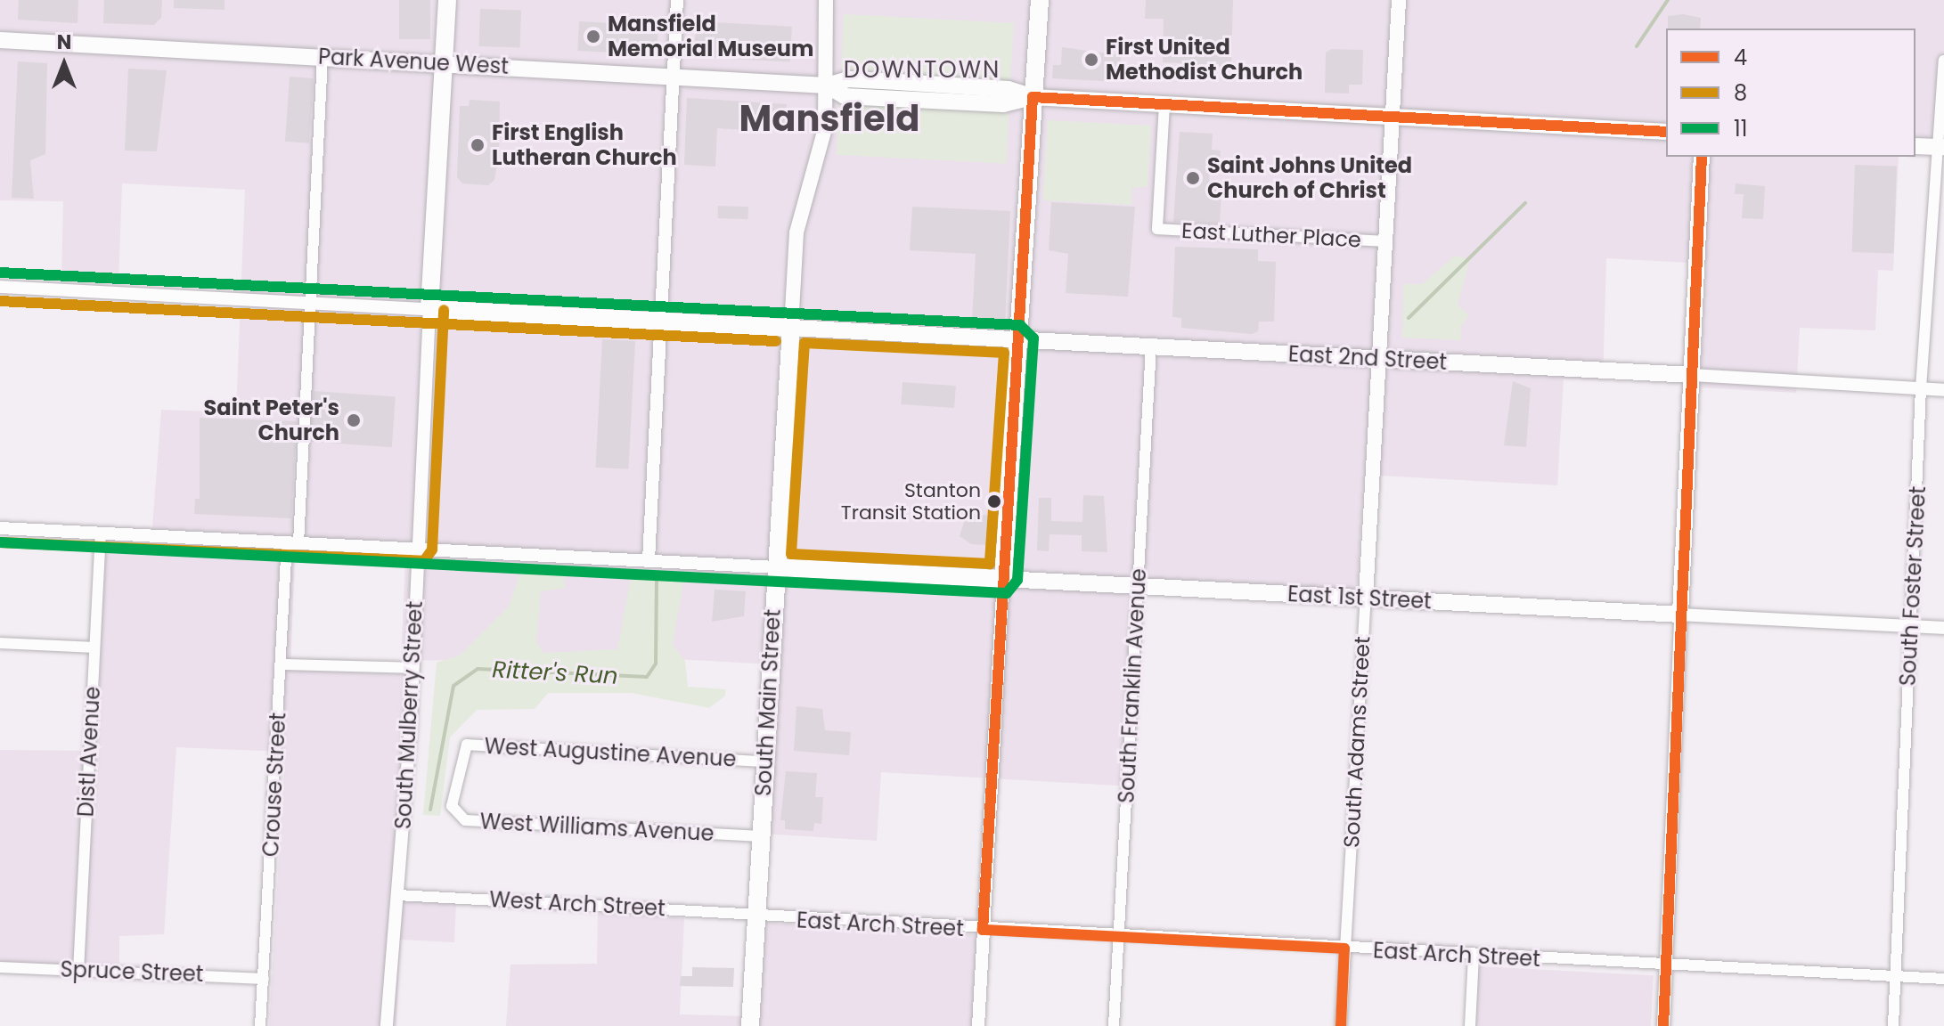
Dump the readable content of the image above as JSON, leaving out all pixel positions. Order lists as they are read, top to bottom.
{
  "streets": {
    "highway": ["East 1st Street", "South Main Street", "South Mulberry Street"],
    "main road": ["Park Avenue West", "East 2nd Street", "South Adams Street"],
    "street": [
      "East Luther Place",
      "South Foster Street",
      "South Franklin Avenue",
      "Distl Avenue",
      "West Augustine Avenue",
      "Crouse Street",
      "West Williams Avenue",
      "West Arch Street",
      "East Arch Street",
      "Spruce Street"
    ]
  },
  "crossings": [
    ["Park Avenue West", "East Luther Place"],
    ["Park Avenue West", "South Main Street"],
    ["Park Avenue West", "South Mulberry Street"],
    ["Park Avenue West", "South Adams Street"],
    ["Park Avenue West", "Crouse Street"],
    ["East Luther Place", "South Adams Street"],
    ["East 2nd Street", "South Foster Street"],
    ["East 2nd Street", "South Franklin Avenue"],
    ["East 2nd Street", "South Main Street"],
    ["East 2nd Street", "South Adams Street"],
    ["South Foster Street", "East 1st Street"],
    ["South Foster Street", "East Arch Street"],
    ["East 1st Street", "South Franklin Avenue"],
    ["East 1st Street", "South Main Street"],
    ["East 1st Street", "South Adams Street"],
    ["South Franklin Avenue", "East Arch Street"],
    ["South Main Street", "West Augustine Avenue"],
    ["South Main Street", "West Williams Avenue"],
    ["South Main Street", "West Arch Street"],
    ["South Main Street", "East Arch Street"],
    ["South Mulberry Street", "West Arch Street"],
    ["South Adams Street", "East Arch Street"],
    ["Distl Avenue", "Spruce Street"],
    ["West Augustine Avenue", "West Williams Avenue"],
    ["Crouse Street", "Spruce Street"],
    ["West Arch Street", "East Arch Street"]
  ],
  "districts": ["DOWNTOWN", "Mansfield"],
  "water": ["Ritter's Run"],
  "places": [
    "Mansfield Memorial Museum",
    "First United Methodist Church",
    "First English Lutheran Church",
    "Saint Johns United Church of Christ",
    "Saint Peter's Church",
    "Stanton Transit Station"
  ],
  "lines": ["transit line 4", "transit line 11", "transit line 8"],
  "legend": ["4", "8", "11"],
  "north": "top"
}
